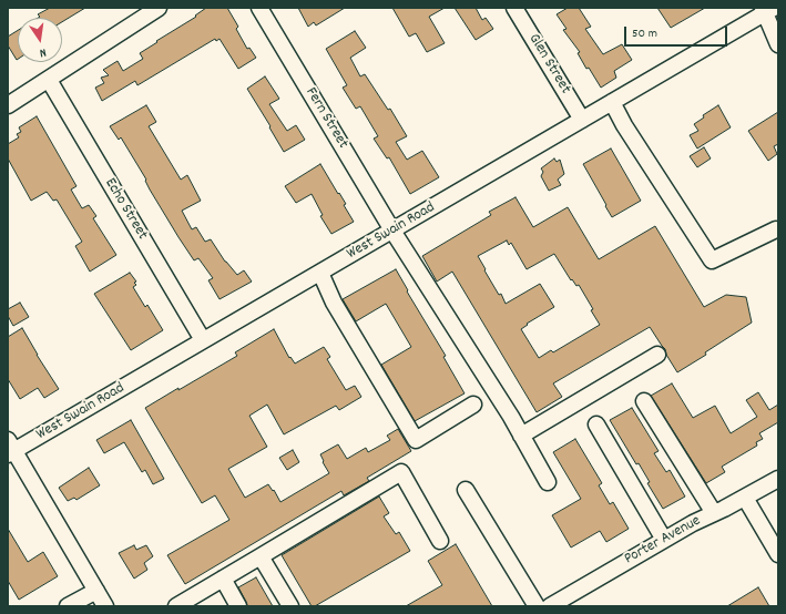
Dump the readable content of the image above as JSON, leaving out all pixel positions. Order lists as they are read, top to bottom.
{
  "streets": {
    "street": [
      "Glen Street",
      "Fern Street",
      "Echo Street",
      "West Swain Road",
      "Porter Avenue"
    ]
  },
  "crossings": [
    ["Glen Street", "West Swain Road"],
    ["Fern Street", "West Swain Road"],
    ["Echo Street", "West Swain Road"]
  ],
  "scale_bar": "50 m",
  "north": "bottom"
}
